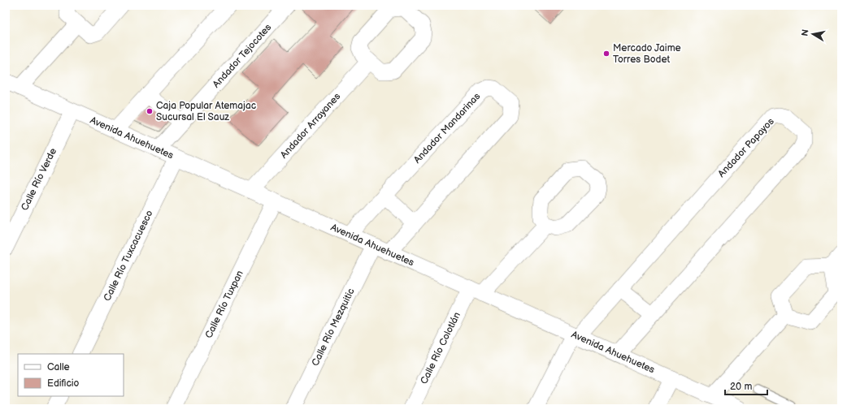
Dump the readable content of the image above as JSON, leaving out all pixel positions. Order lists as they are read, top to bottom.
{
  "streets": {
    "street": [
      "Andador Tejocotes",
      "Andador Arrayanes",
      "Andador Mandarinas",
      "Avenida Ahuehuetes",
      "Andador Papayos",
      "Calle Río Verde",
      "Calle Río Tuxcacuesco",
      "Calle Río Tuxpan",
      "Calle Río Mezquitic",
      "Calle Río Colotlán"
    ]
  },
  "crossings": [
    ["Andador Tejocotes", "Avenida Ahuehuetes"],
    ["Andador Arrayanes", "Avenida Ahuehuetes"],
    ["Andador Mandarinas", "Avenida Ahuehuetes"],
    ["Avenida Ahuehuetes", "Andador Papayos"],
    ["Avenida Ahuehuetes", "Calle Río Verde"],
    ["Avenida Ahuehuetes", "Calle Río Tuxcacuesco"],
    ["Avenida Ahuehuetes", "Calle Río Tuxpan"],
    ["Avenida Ahuehuetes", "Calle Río Mezquitic"],
    ["Avenida Ahuehuetes", "Calle Río Colotlán"]
  ],
  "places": ["Mercado Jaime Torres Bodet", "Caja Popular Atemajac Sucursal El Sauz"],
  "legend": ["Calle", "Edificio"],
  "scale_bar": "20 m",
  "north": "left"
}
